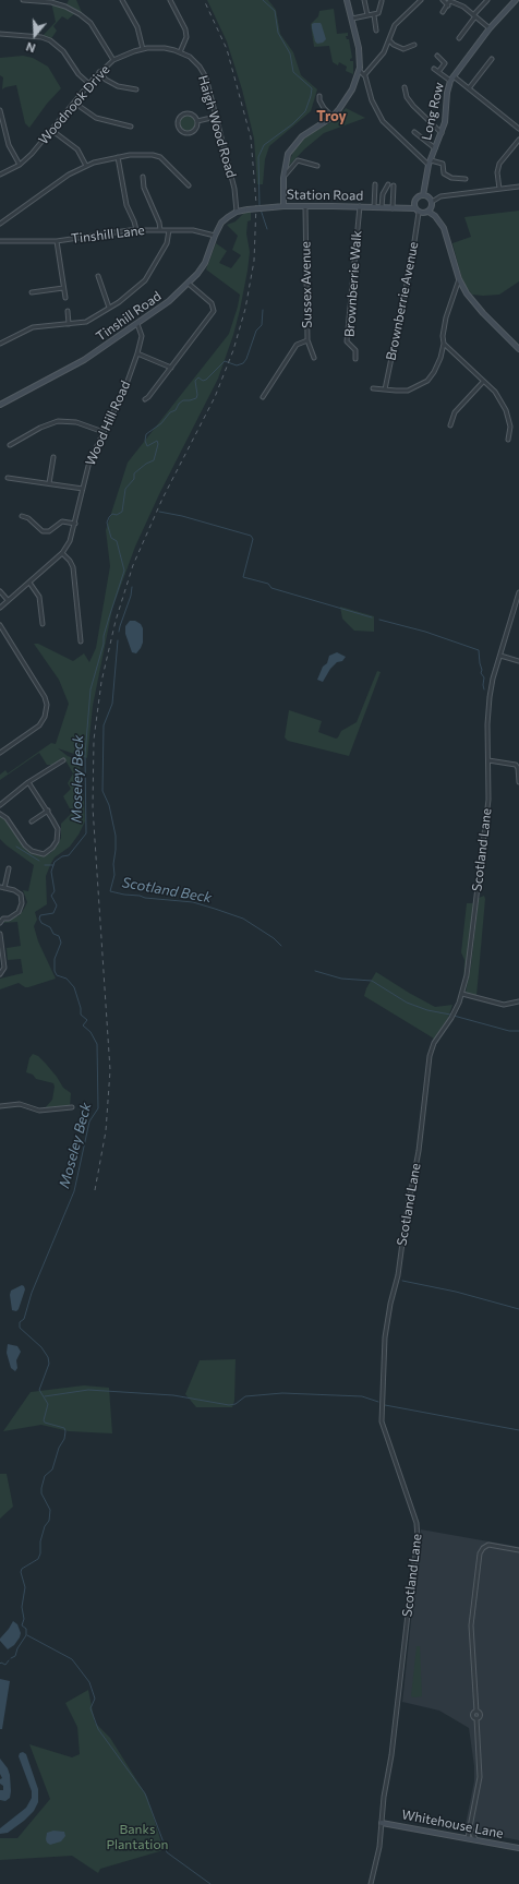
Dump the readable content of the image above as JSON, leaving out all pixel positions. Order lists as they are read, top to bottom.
{
  "streets": {
    "street": [
      "Woodnook Drive",
      "Long Row",
      "Haigh Wood Road",
      "Station Road",
      "Tinshill Lane",
      "Brownberrie Walk",
      "Sussex Avenue",
      "Brownberrie Avenue",
      "Tinshill Road",
      "Wood Hill Road",
      "Scotland Lane",
      "Whitehouse Lane"
    ]
  },
  "crossings": [
    ["Woodnook Drive", "Haigh Wood Road"],
    ["Long Row", "Station Road"],
    ["Long Row", "Brownberrie Avenue"],
    ["Haigh Wood Road", "Station Road"],
    ["Haigh Wood Road", "Tinshill Road"],
    ["Station Road", "Brownberrie Walk"],
    ["Station Road", "Sussex Avenue"],
    ["Station Road", "Brownberrie Avenue"],
    ["Station Road", "Tinshill Road"],
    ["Tinshill Lane", "Tinshill Road"],
    ["Tinshill Road", "Wood Hill Road"],
    ["Scotland Lane", "Whitehouse Lane"]
  ],
  "districts": ["Troy"],
  "water": ["Moseley Beck", "Scotland Beck"],
  "parks": ["Banks Plantation"],
  "north": "bottom"
}
